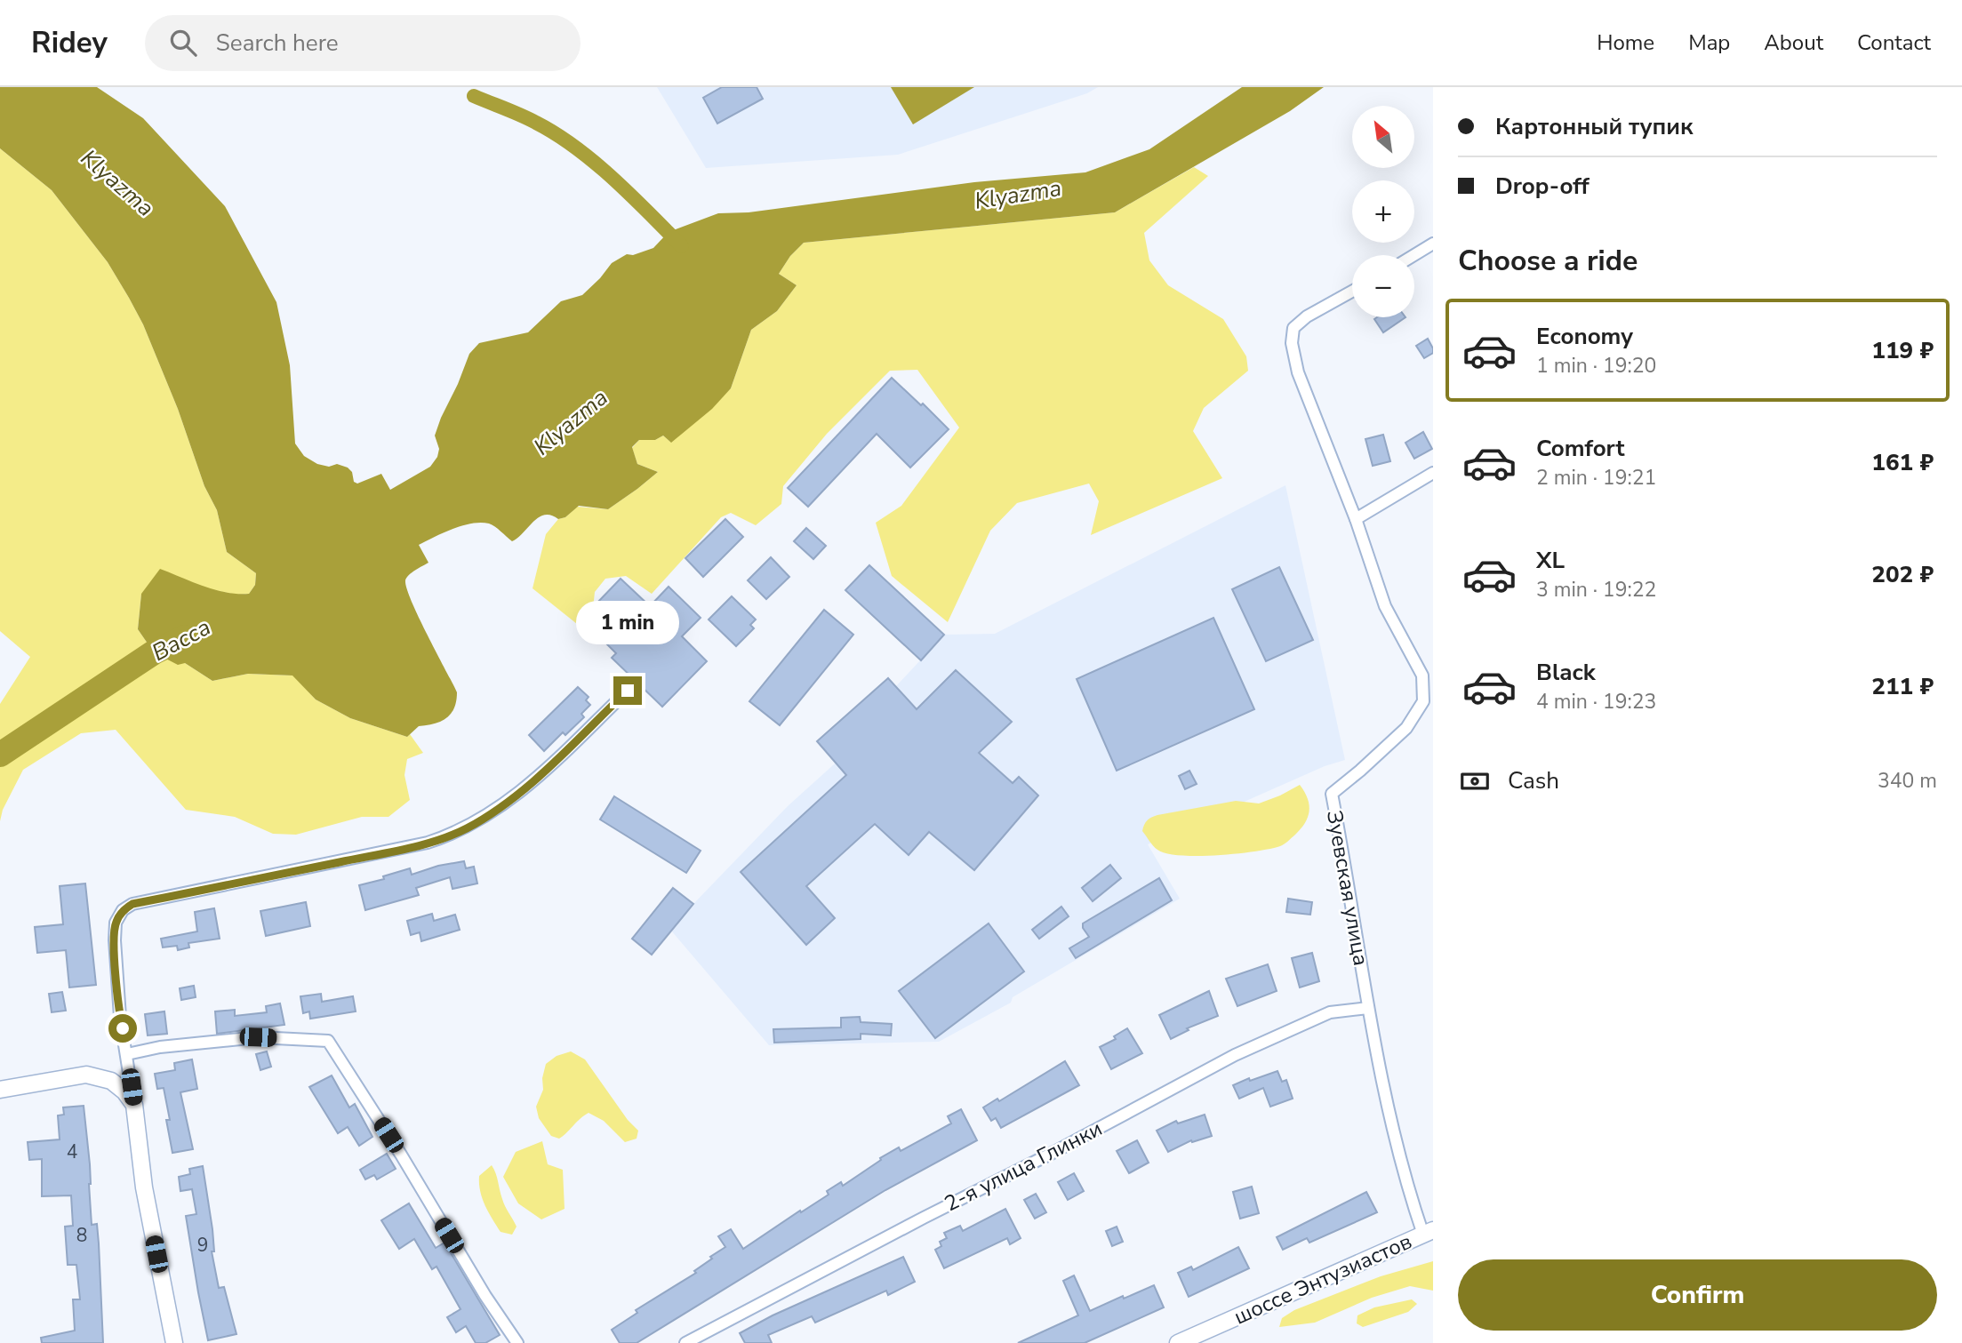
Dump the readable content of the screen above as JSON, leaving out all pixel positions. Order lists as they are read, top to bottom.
{
  "streets": {
    "street": ["Зуевская улица", "2-я улица Глинки", "шоссе Энтузиастов"]
  },
  "crossings": [
    ["Зуевская улица", "2-я улица Глинки"],
    ["Зуевская улица", "шоссе Энтузиастов"]
  ],
  "water": ["Klyazma", "Васса"],
  "house_numbers": ["4", "8", "9"],
  "north": "top left",
  "page": {
    "header": "Ridey",
    "search": "Search here",
    "nav": [
      "Home",
      "Map",
      "About",
      "Contact"
    ],
    "banner": ["Картонный тупик", "Drop-off"],
    "map_buttons": ["+", "−"],
    "heading": "Choose a ride",
    "list": [
      {
        "name": "Economy",
        "note": "1 min · 19:20",
        "value": "119 ₽"
      },
      {
        "name": "Comfort",
        "note": "2 min · 19:21",
        "value": "161 ₽"
      },
      {
        "name": "XL",
        "note": "3 min · 19:22",
        "value": "202 ₽"
      },
      {
        "name": "Black",
        "note": "4 min · 19:23",
        "value": "211 ₽"
      }
    ],
    "bubble": "1 min",
    "pay": ["Cash", "340 m"],
    "buttons": "Confirm"
  }
}
